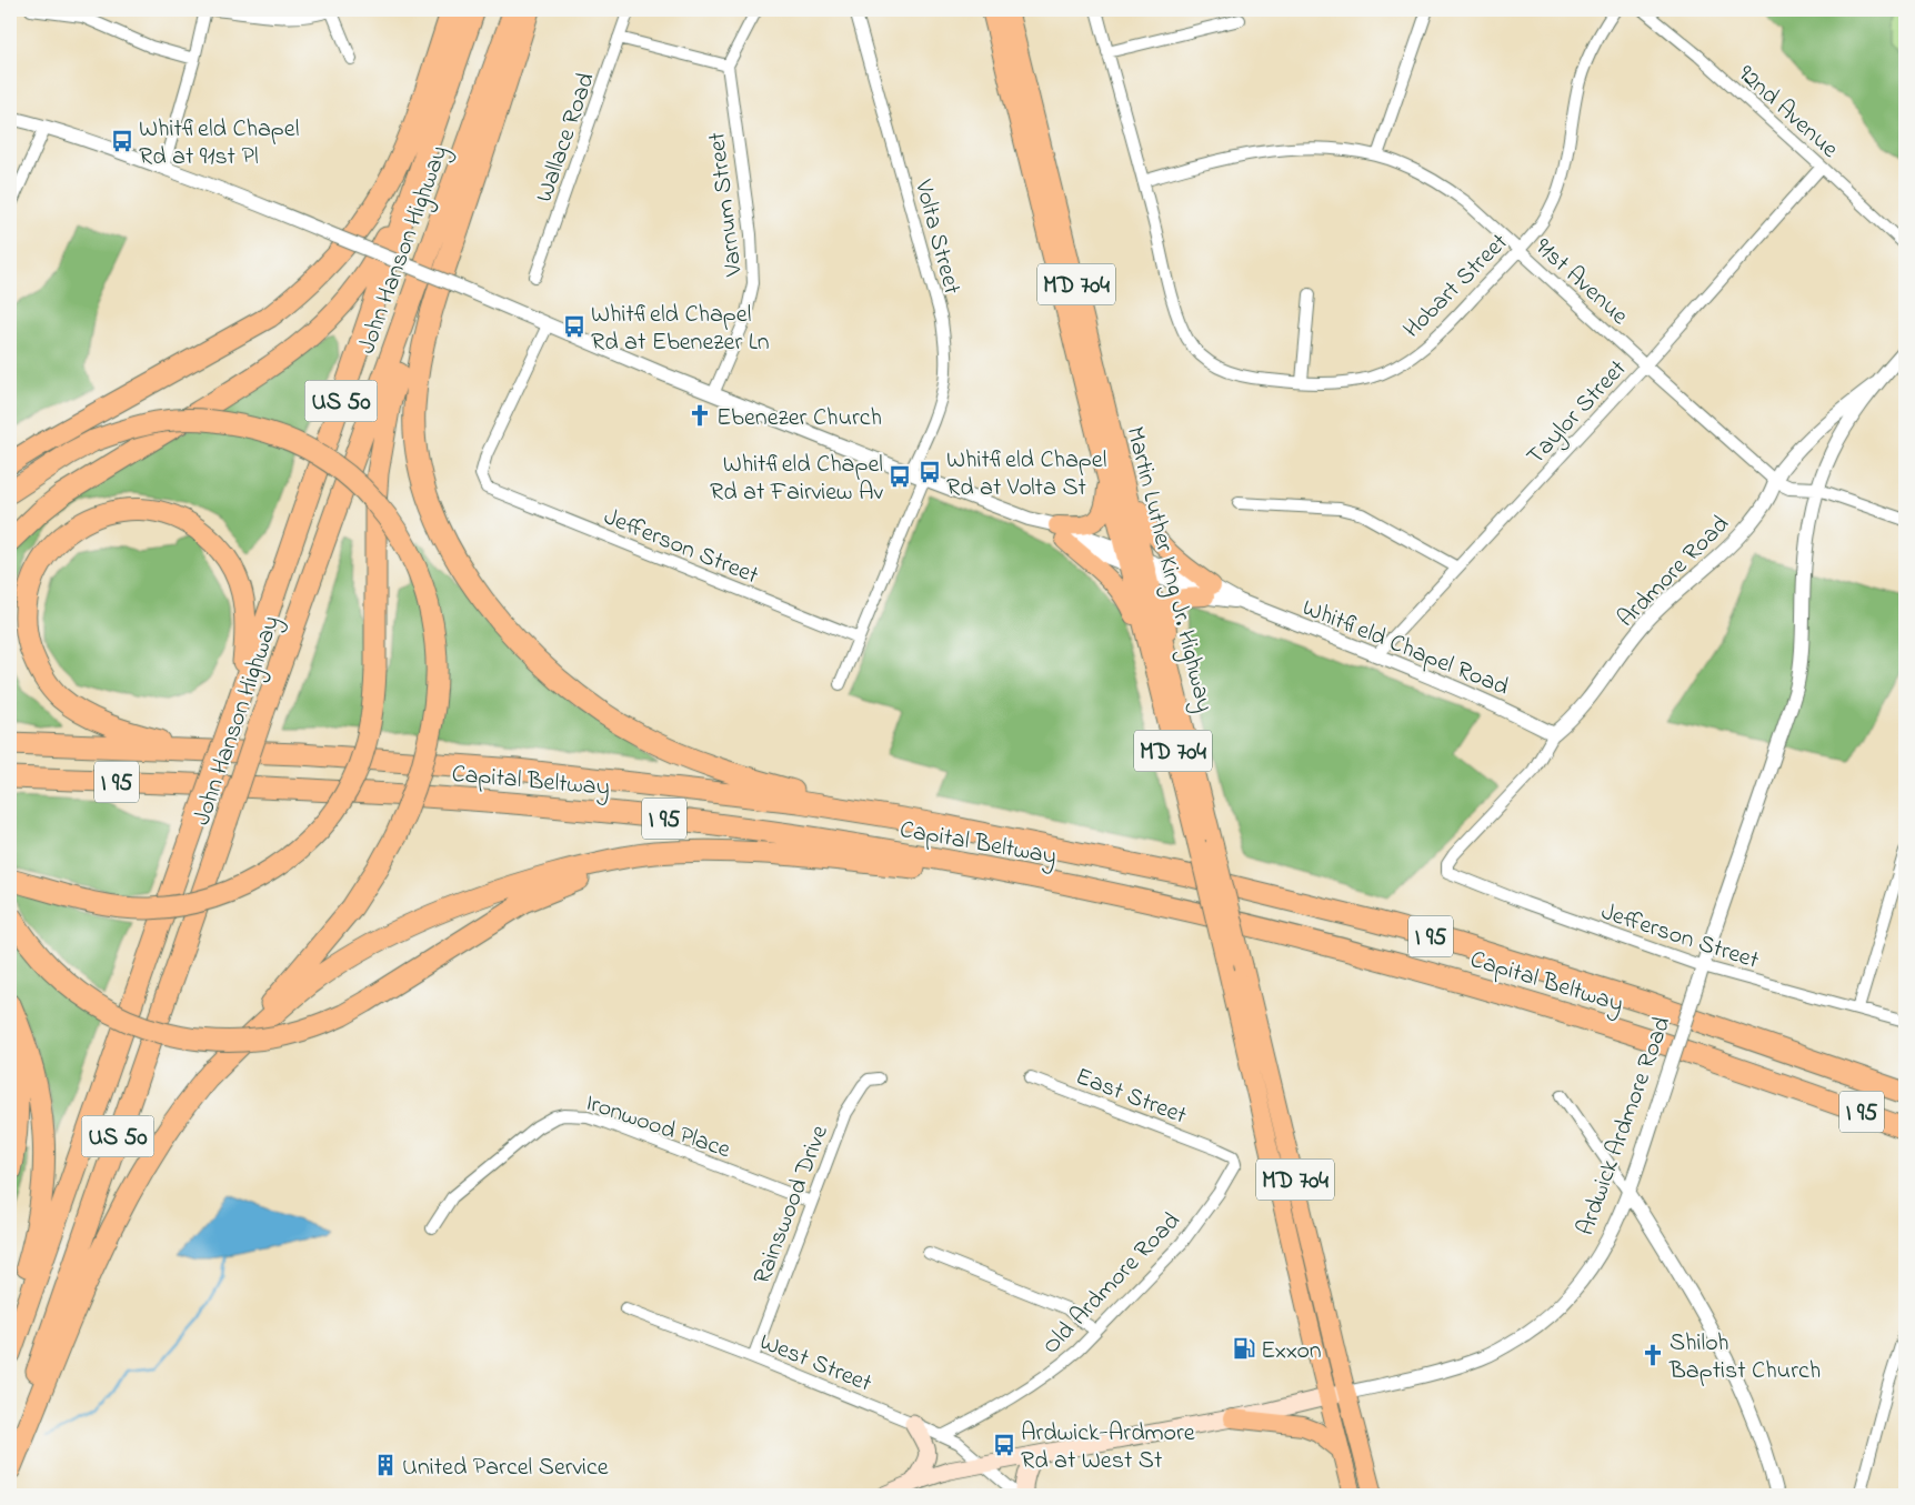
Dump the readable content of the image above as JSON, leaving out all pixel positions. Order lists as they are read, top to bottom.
{
  "streets": {
    "highway": [
      "John Hanson Highway",
      "US 50",
      "Capital Beltway",
      "I 95"
    ],
    "main road": ["MD 704", "Martin Luther King Jr. Highway", "Ardwick Ardmore Road"],
    "street": [
      "92nd Avenue",
      "Wallace Road",
      "Varnum Street",
      "Volta Street",
      "91st Avenue",
      "Hobart Street",
      "Taylor Street",
      "Jefferson Street",
      "Ardmore Road",
      "Whitfield Chapel Road",
      "East Street",
      "Ironwood Place",
      "Rainswood Drive",
      "Old Ardmore Road",
      "West Street"
    ]
  },
  "crossings": [
    ["92nd Avenue", "Taylor Street"],
    ["Varnum Street", "Whitfield Chapel Road"],
    ["Volta Street", "Whitfield Chapel Road"],
    ["91st Avenue", "Hobart Street"],
    ["91st Avenue", "Taylor Street"],
    ["91st Avenue", "Ardmore Road"],
    ["Taylor Street", "Whitfield Chapel Road"],
    ["Jefferson Street", "Ardmore Road"],
    ["Jefferson Street", "Whitfield Chapel Road"],
    ["Jefferson Street", "Ardwick Ardmore Road"],
    ["Martin Luther King Jr. Highway", "Whitfield Chapel Road"],
    ["Martin Luther King Jr. Highway", "Ardwick Ardmore Road"],
    ["Ardmore Road", "Whitfield Chapel Road"],
    ["Ardmore Road", "Ardwick Ardmore Road"],
    ["East Street", "Old Ardmore Road"],
    ["Ironwood Place", "Rainswood Drive"],
    ["Ardwick Ardmore Road", "West Street"],
    ["Rainswood Drive", "West Street"],
    ["Old Ardmore Road", "West Street"]
  ],
  "places": {
    "bus stop": [
      "Whitfield Chapel Rd at 91st Pl",
      "Whitfield Chapel Rd at Ebenezer Ln",
      "Whitfield Chapel Rd at Volta St",
      "Whitfield Chapel Rd at Fairview Av",
      "Ardwick-Ardmore Rd at West St"
    ],
    "church": ["Ebenezer Church", "Shiloh Baptist Church"],
    "fuel station": ["Exxon"],
    "building": ["United Parcel Service"]
  }
}
